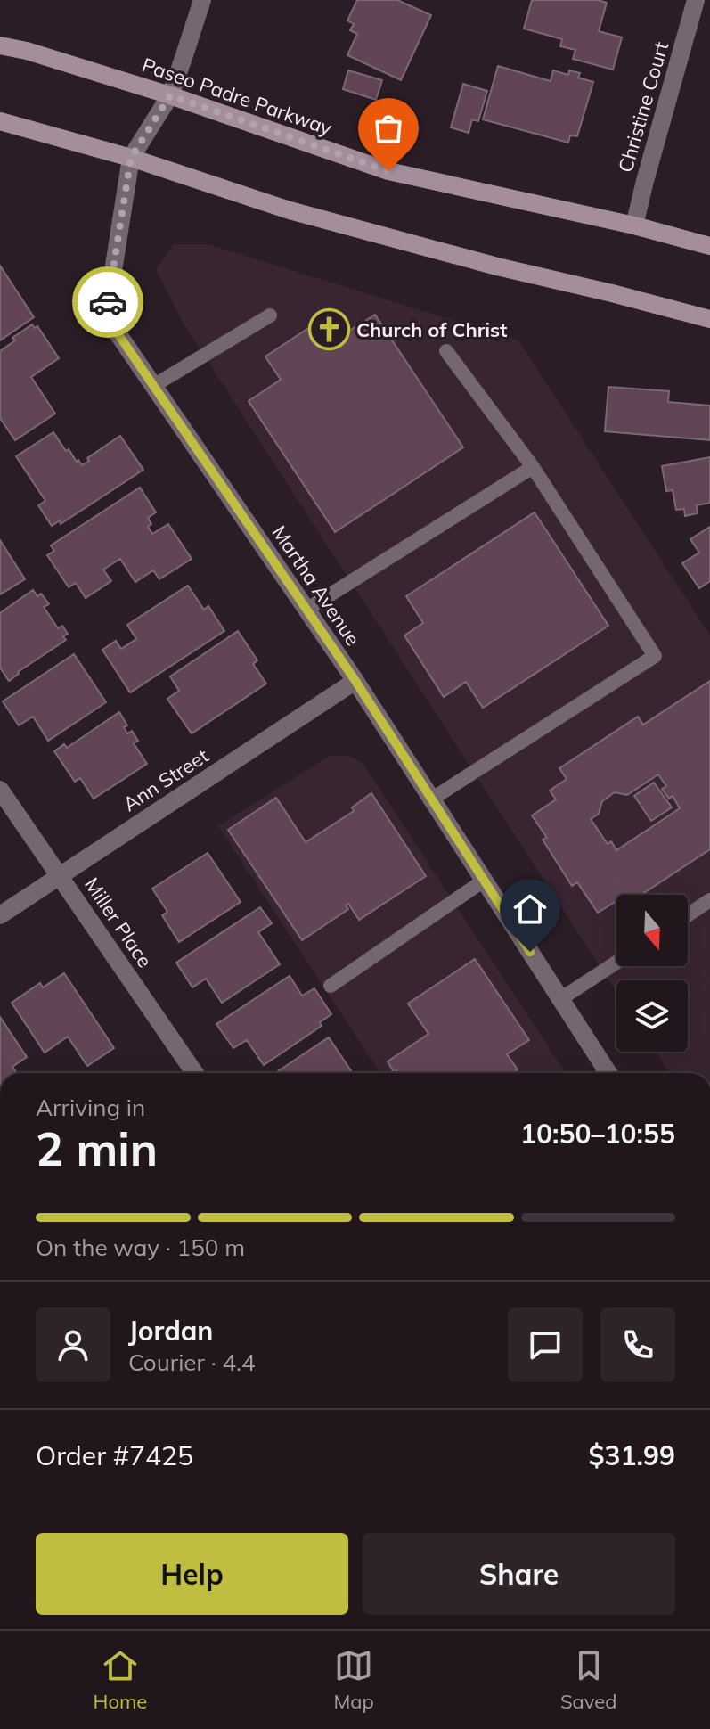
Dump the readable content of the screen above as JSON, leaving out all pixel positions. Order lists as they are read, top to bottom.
{
  "streets": {
    "main road": ["Paseo Padre Parkway"],
    "street": [
      "Christine Court",
      "Martha Avenue",
      "Ann Street",
      "Miller Place"
    ]
  },
  "crossings": [
    ["Paseo Padre Parkway", "Christine Court"],
    ["Paseo Padre Parkway", "Martha Avenue"],
    ["Martha Avenue", "Ann Street"],
    ["Ann Street", "Miller Place"]
  ],
  "places": {
    "church": ["Church of Christ"]
  },
  "north": "bottom",
  "page": {
    "heading": ["2 min", "Arriving in", "10:50–10:55"],
    "panel": [
      "Jordan",
      "Courier · 4.4",
      "Order #7425",
      "$31.99"
    ],
    "bar": "On the way · 150 m",
    "buttons": ["Help", "Share"],
    "tabs": ["Home", "Map", "Saved"]
  }
}
